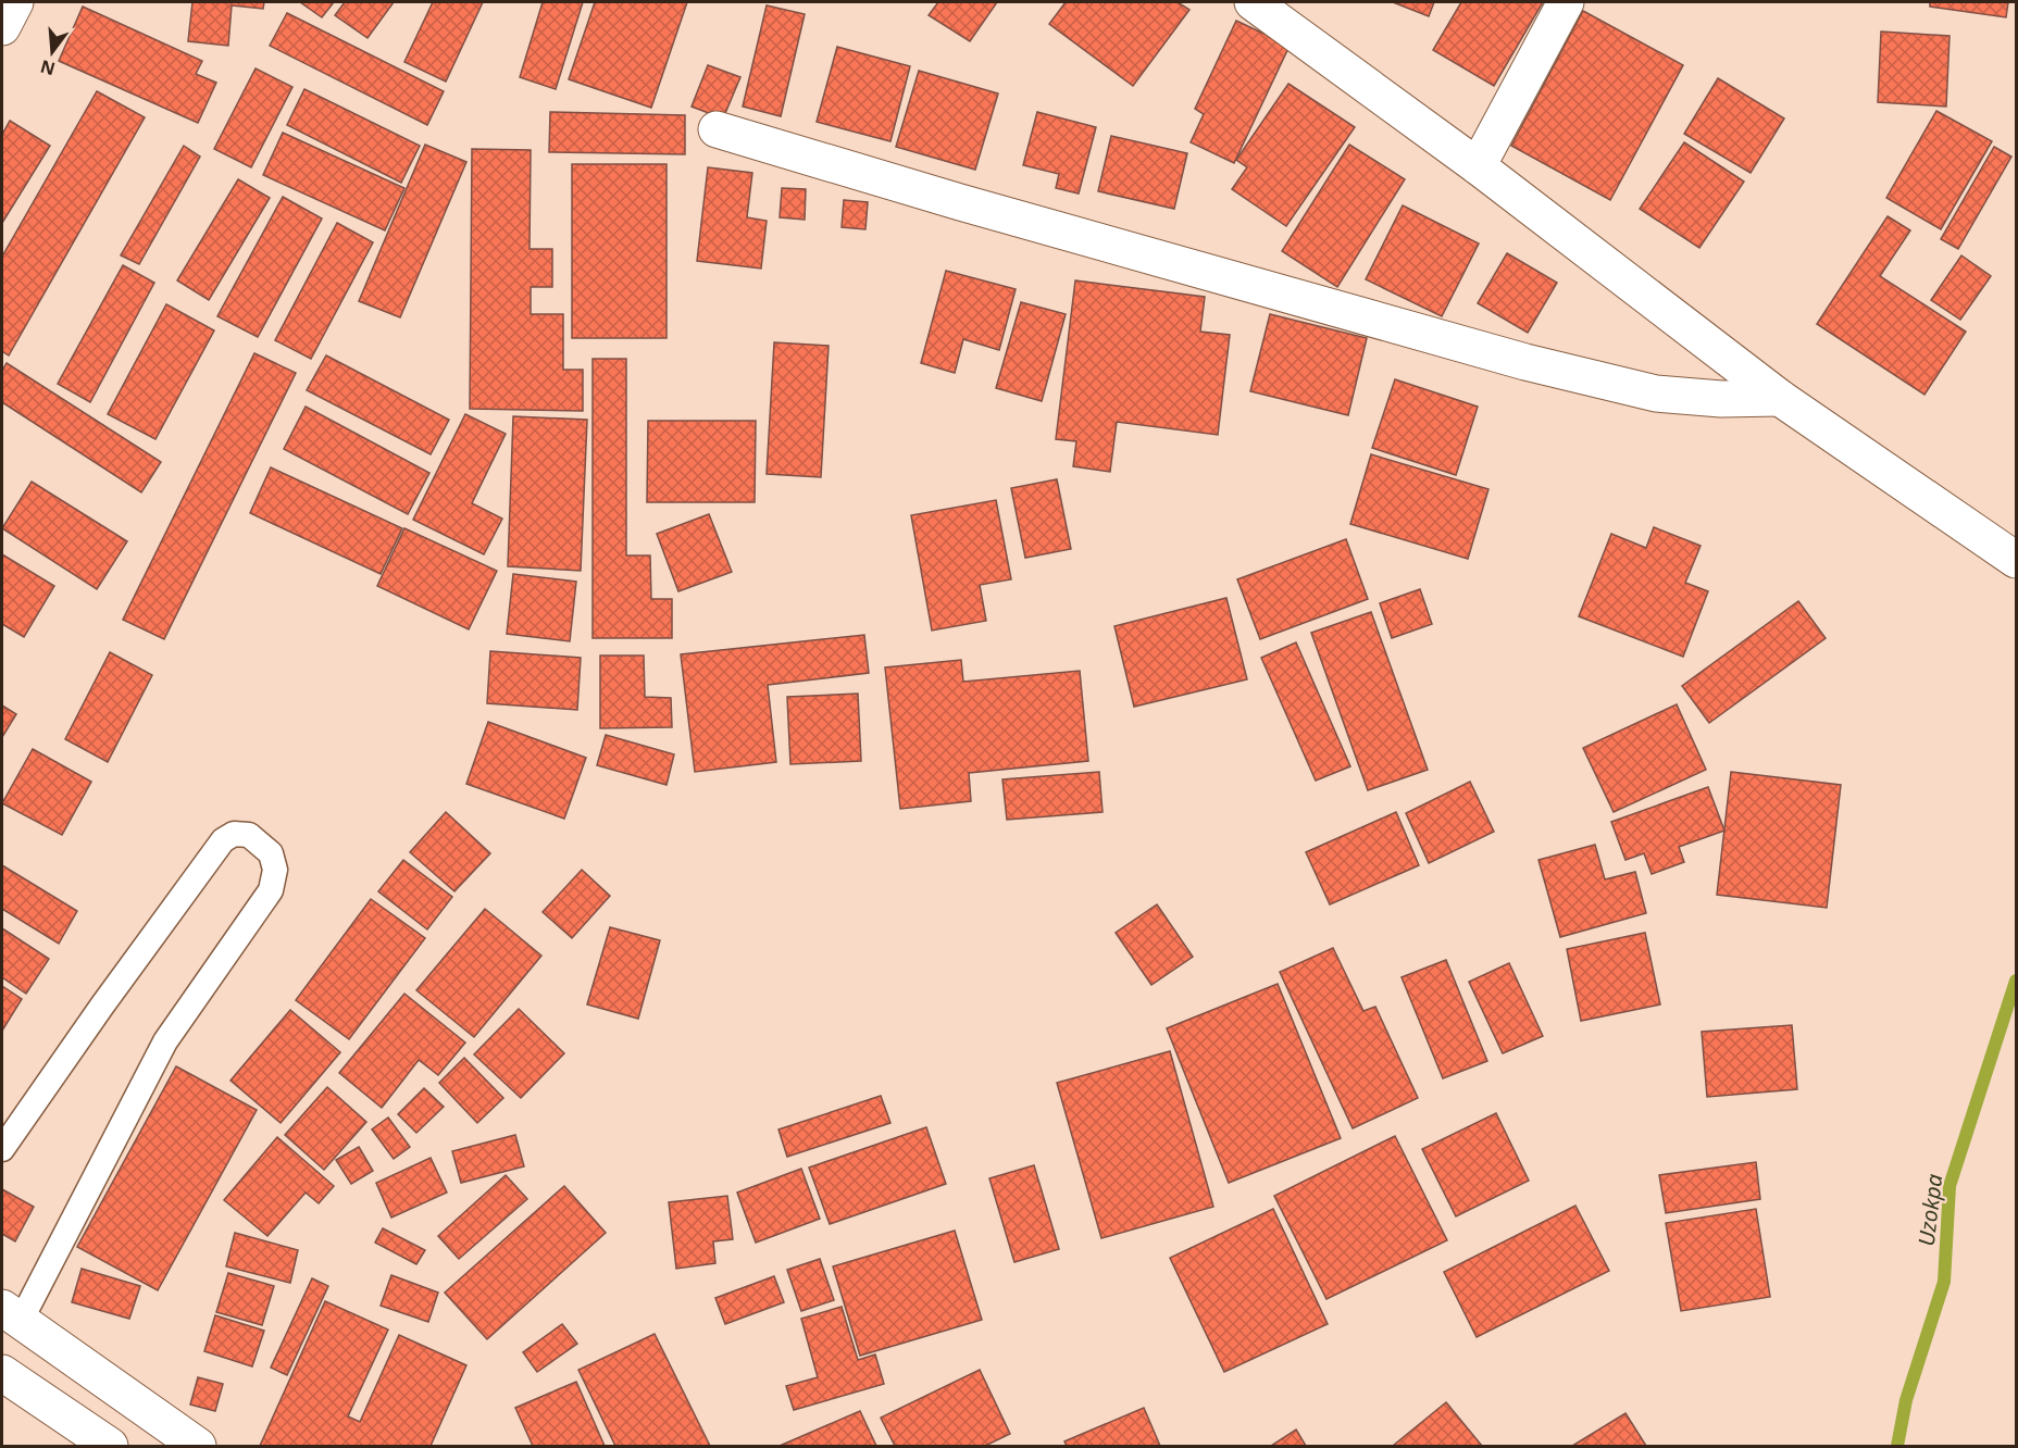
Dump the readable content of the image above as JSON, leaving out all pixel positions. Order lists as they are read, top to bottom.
{
  "water": ["Uzokpa"],
  "north": "bottom"
}
